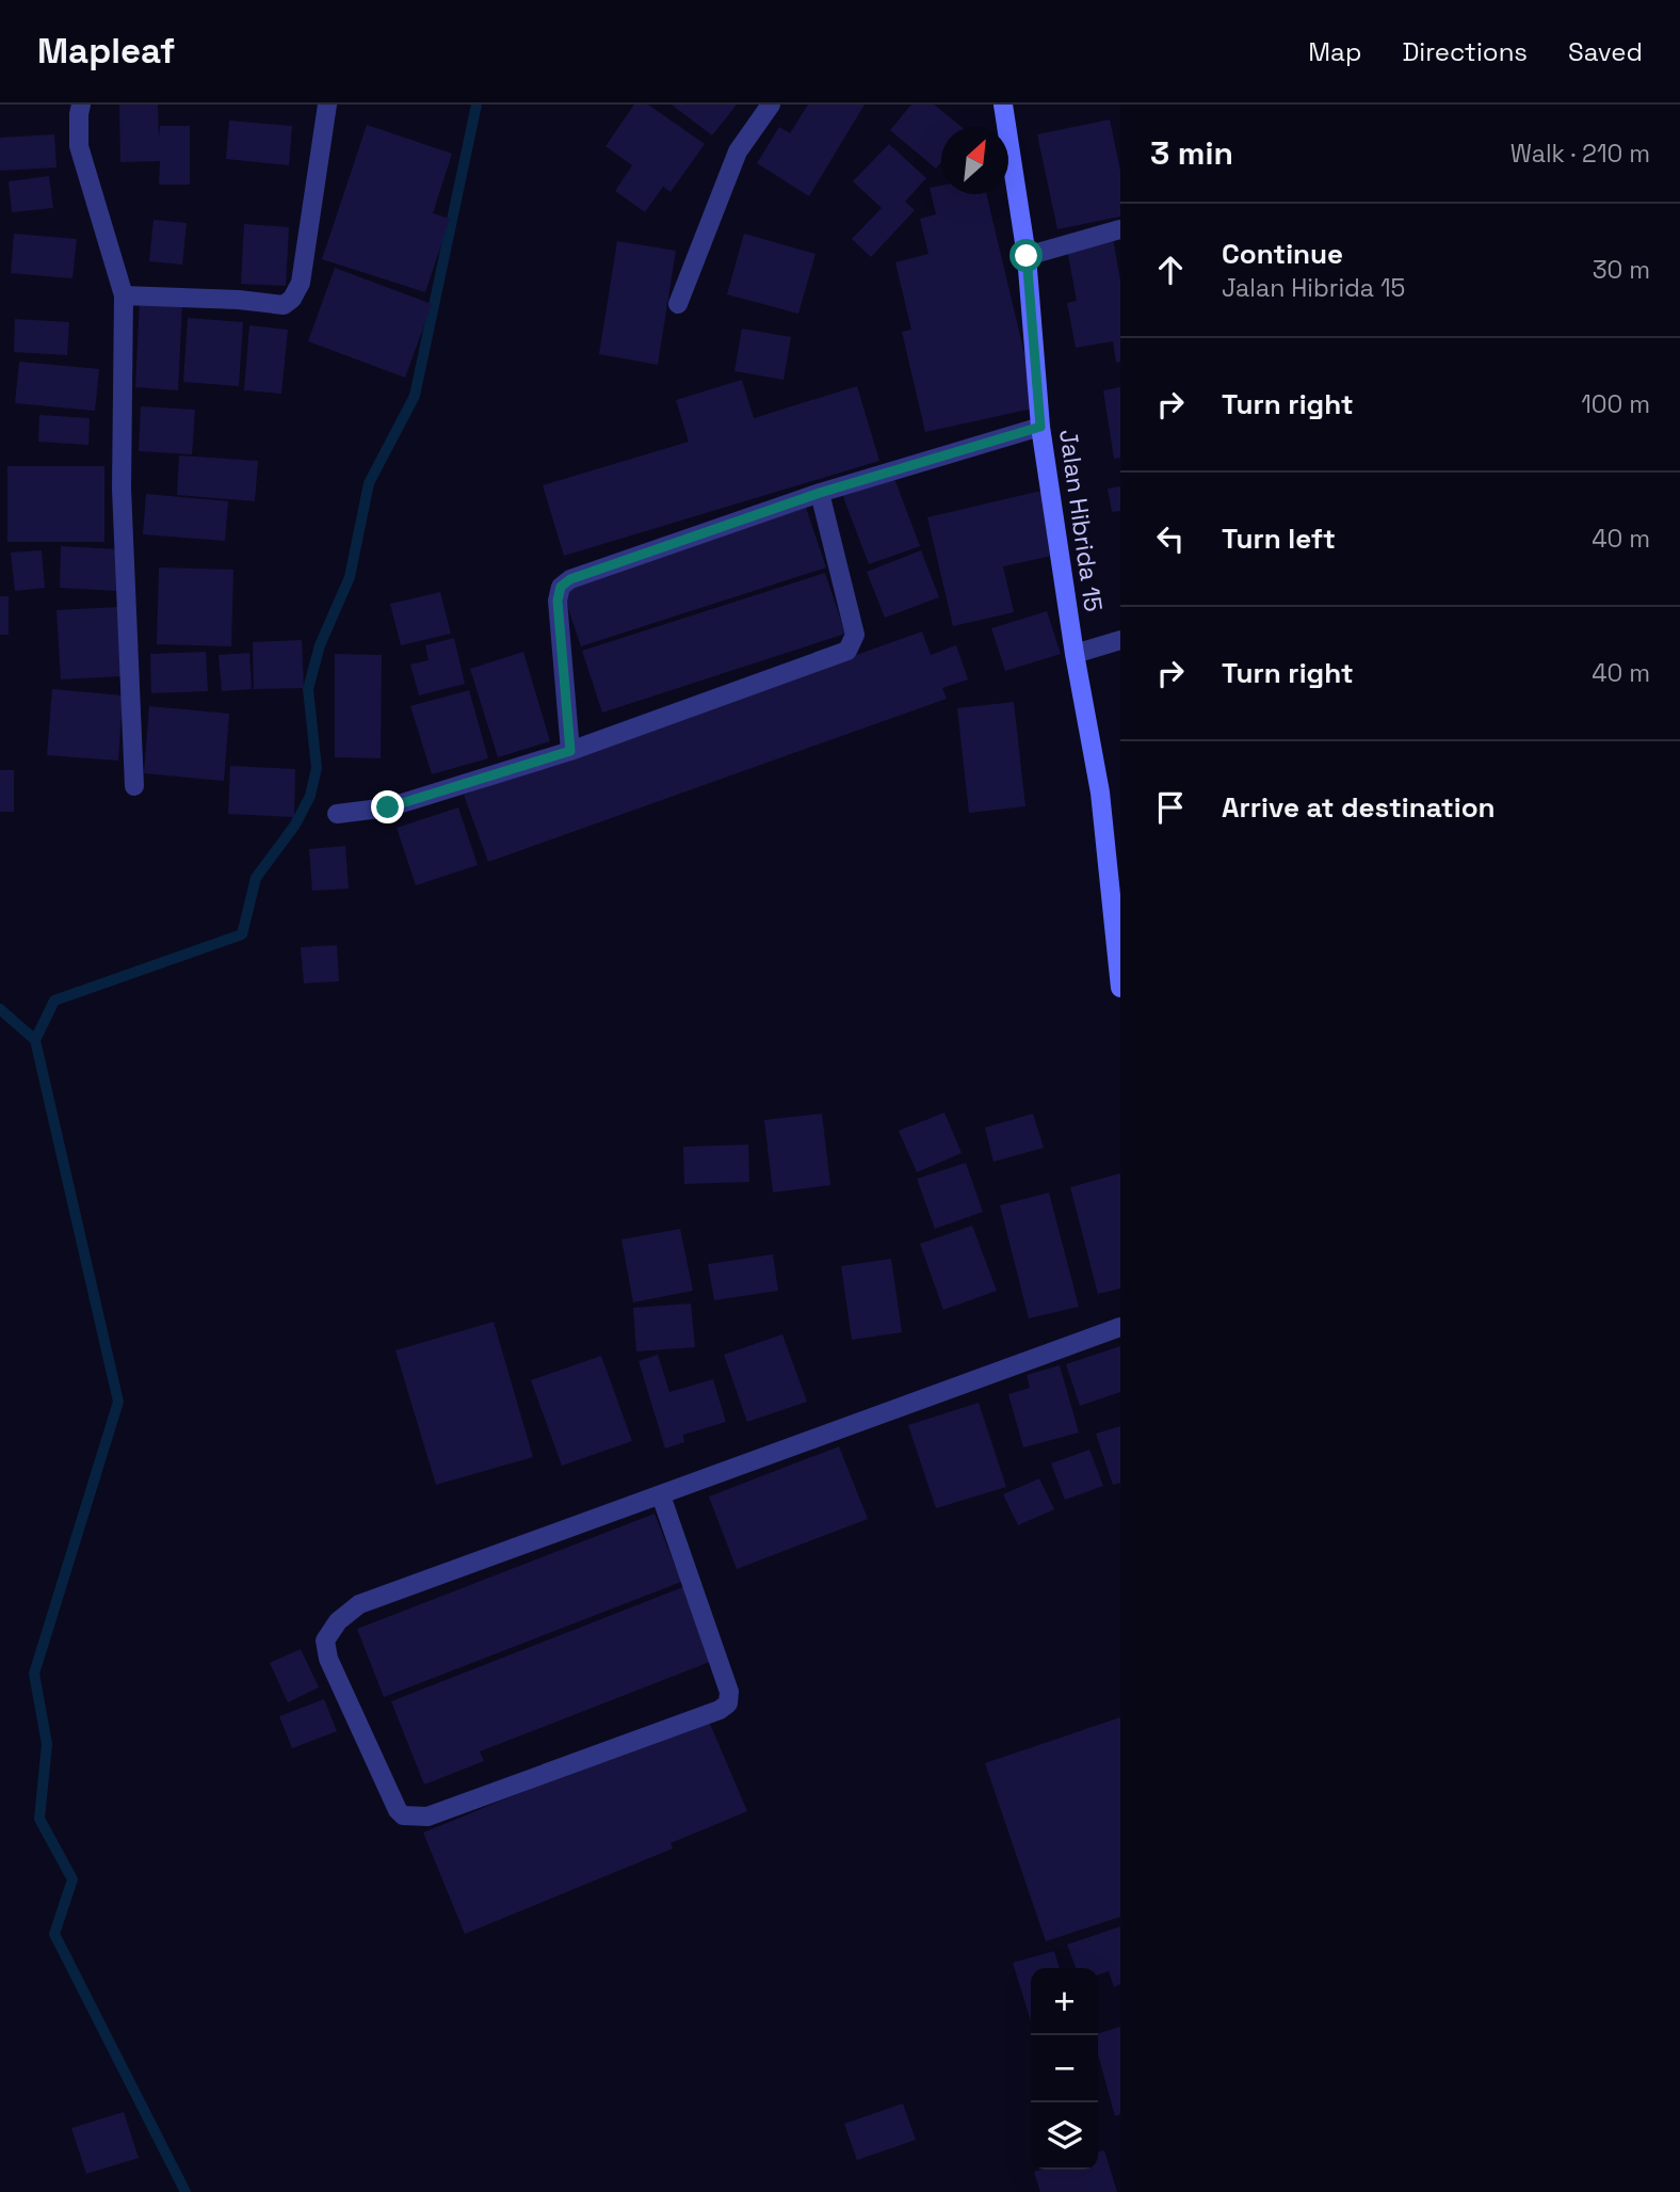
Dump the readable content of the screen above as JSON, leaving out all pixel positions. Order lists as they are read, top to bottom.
{
  "streets": {
    "street": ["Jalan Hibrida 15"]
  },
  "north": "top right",
  "page": {
    "header": "Mapleaf",
    "nav": ["Map", "Directions", "Saved"],
    "heading": ["3 min", "Walk · 210 m"],
    "list": [
      ["Continue", "Jalan Hibrida 15", "30 m"],
      ["Turn right", "100 m"],
      ["Turn left", "40 m"],
      ["Turn right", "40 m"],
      "Arrive at destination"
    ],
    "map_buttons": ["+", "−"]
  }
}
